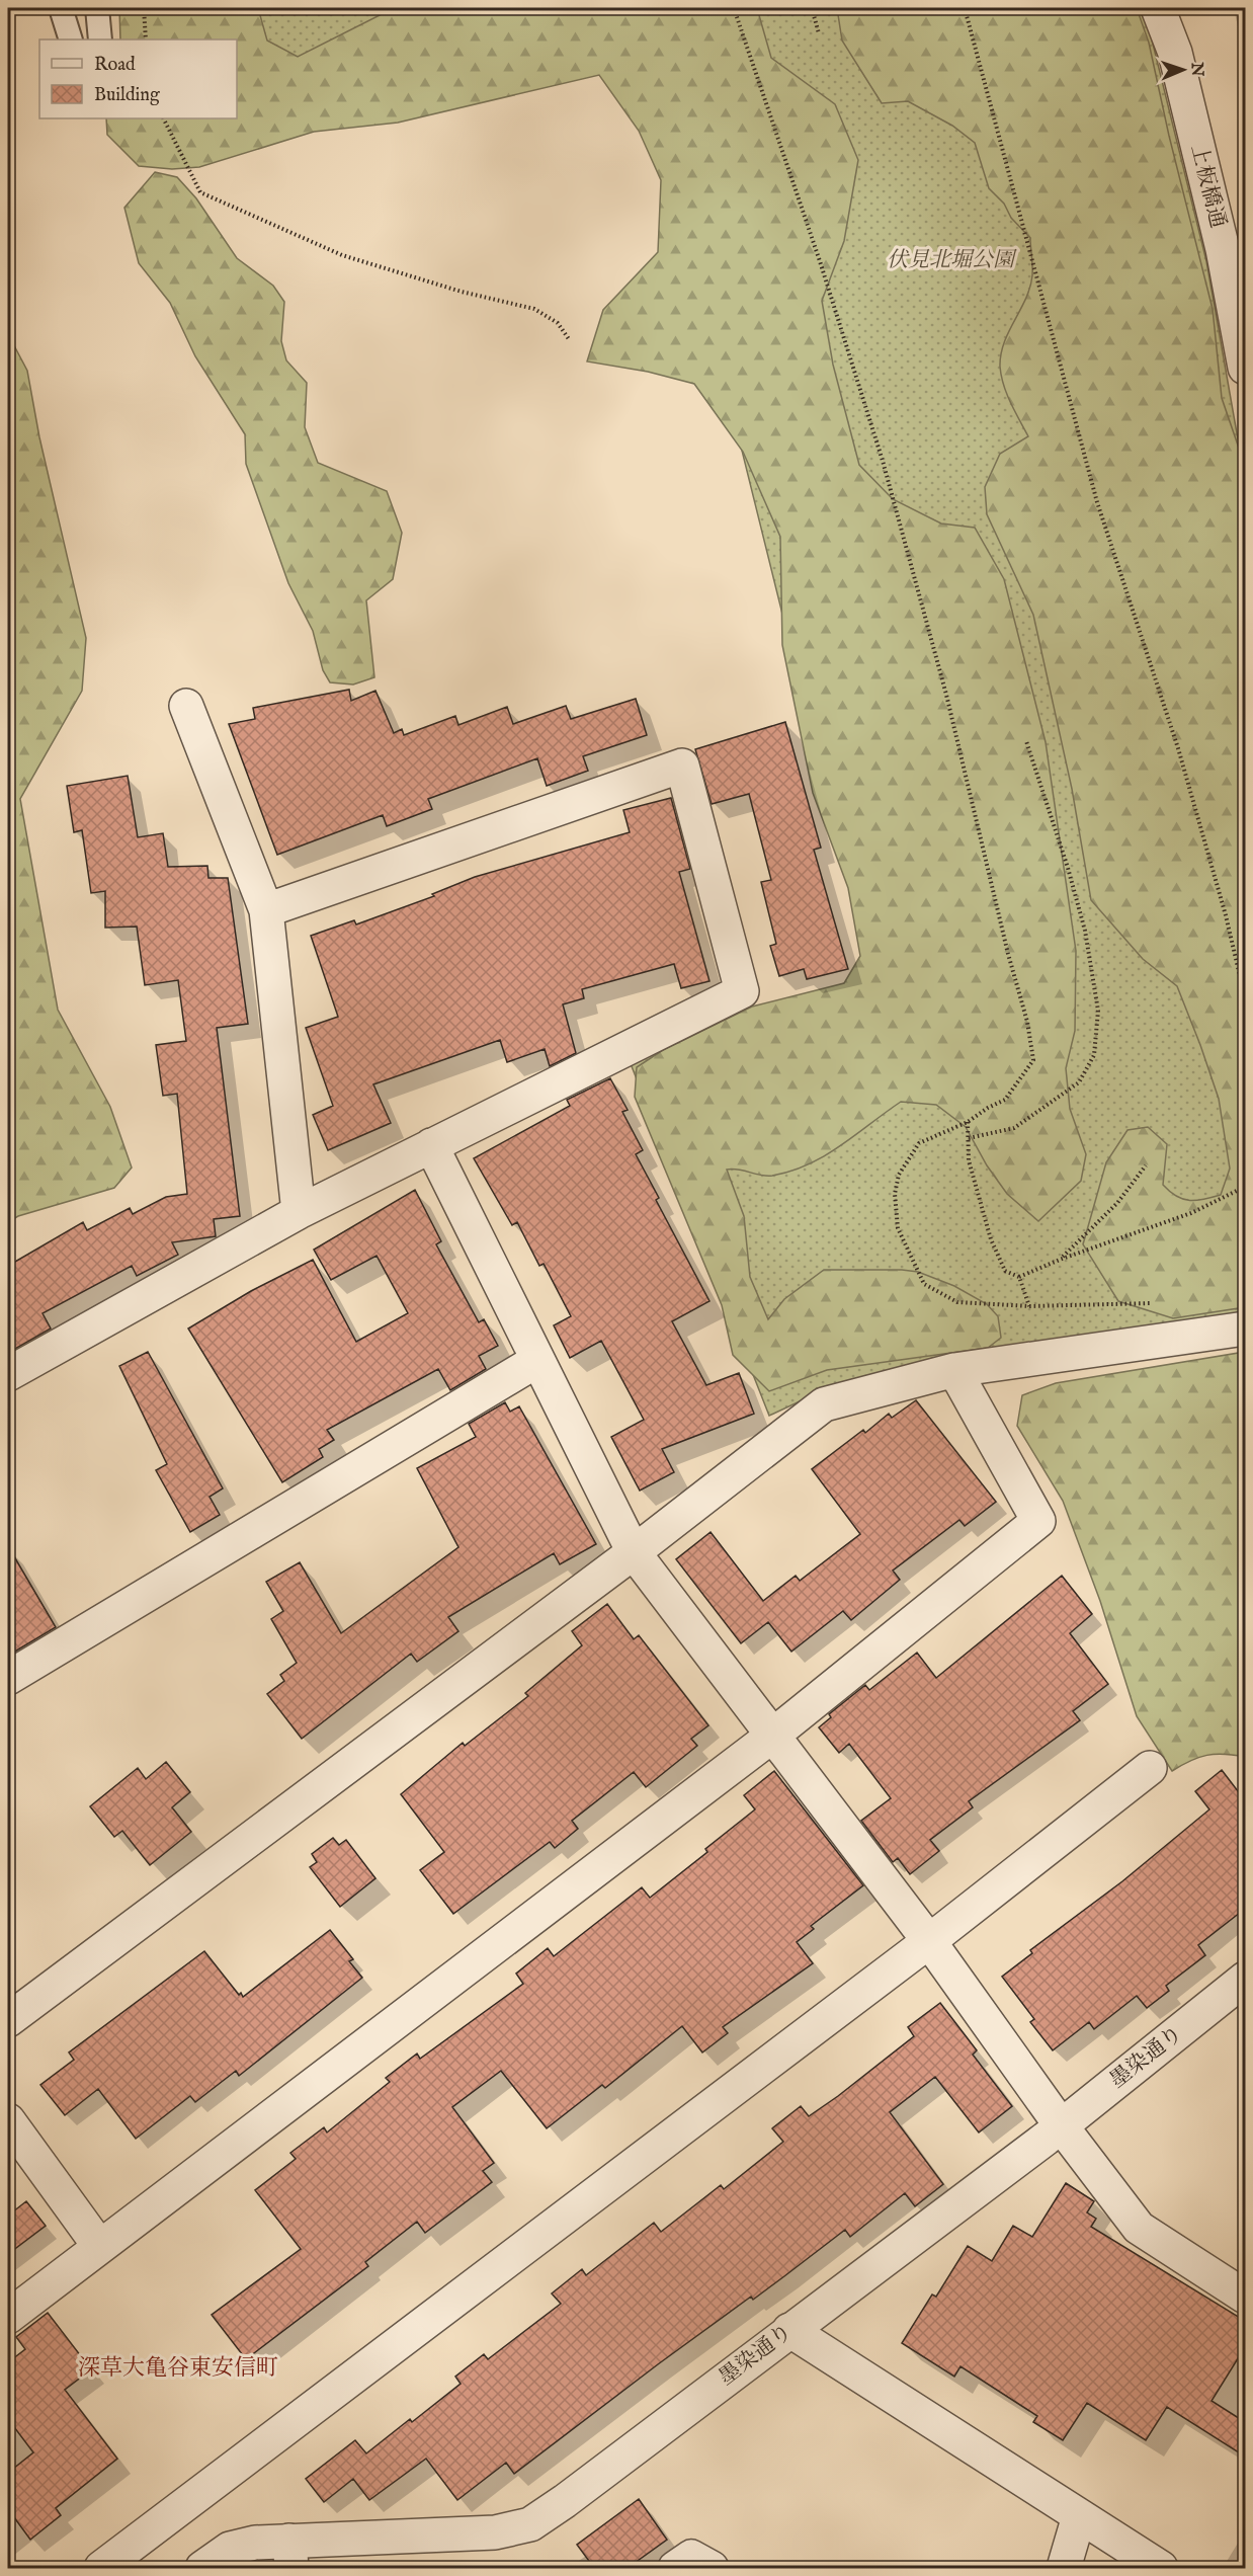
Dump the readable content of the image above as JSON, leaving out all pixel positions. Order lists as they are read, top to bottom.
{
  "streets": {
    "street": ["上板橋通", "墨染通り"]
  },
  "districts": ["深草大亀谷東安信町"],
  "parks": ["伏見北堀公園"],
  "legend": ["Road", "Building"],
  "north": "right"
}
